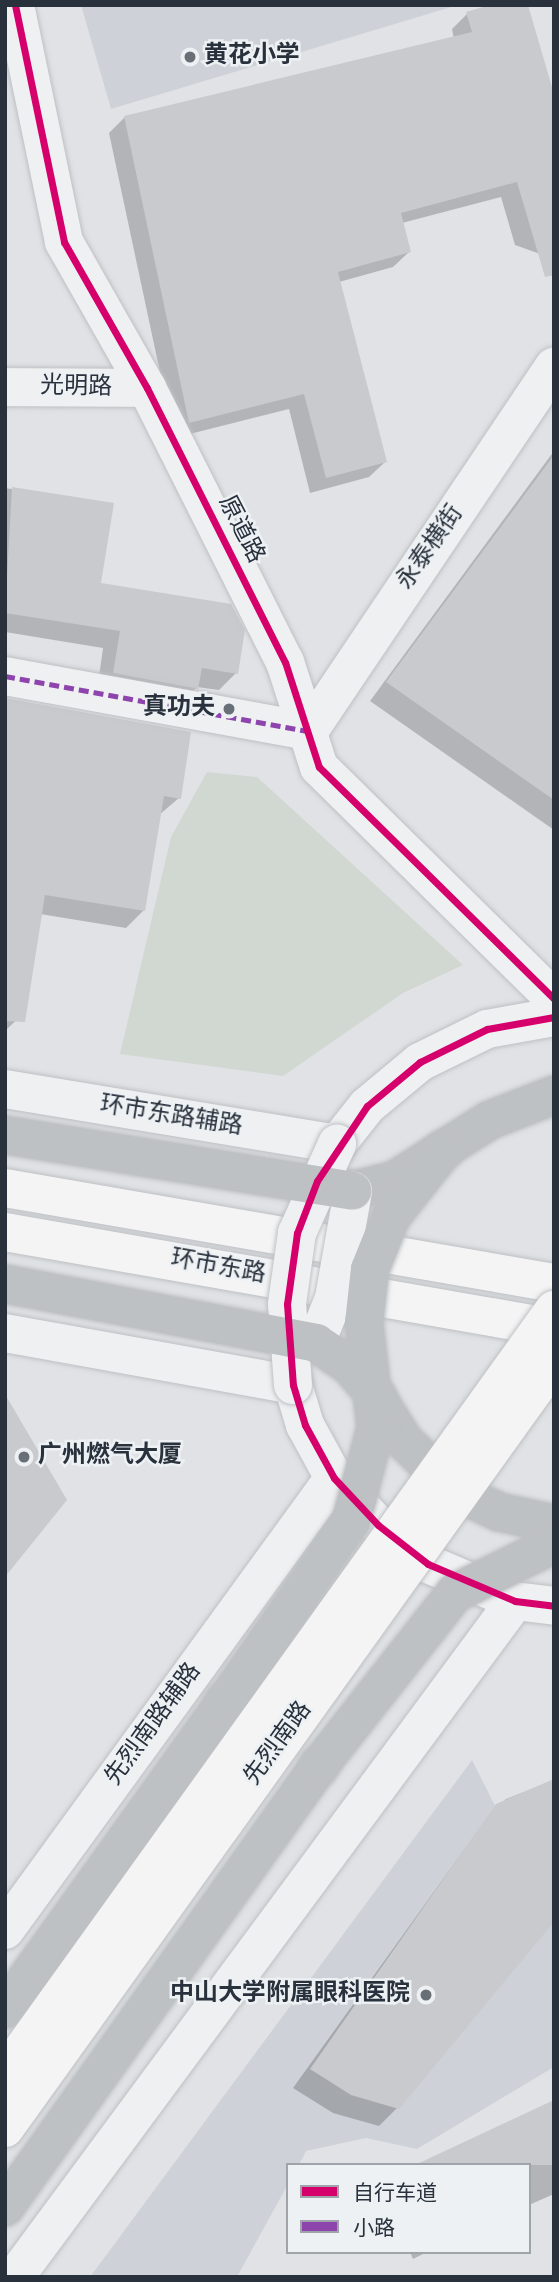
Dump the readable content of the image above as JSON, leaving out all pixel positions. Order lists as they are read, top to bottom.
{
  "streets": {
    "main road": ["环市东路", "先烈南路"],
    "street": [
      "光明路",
      "原道路",
      "永泰横街",
      "环市东路辅路",
      "先烈南路辅路"
    ]
  },
  "crossings": [
    ["光明路", "原道路"],
    ["原道路", "永泰横街"]
  ],
  "places": [
    "黄花小学",
    "真功夫",
    "广州燃气大厦",
    "中山大学附属眼科医院"
  ],
  "legend": ["自行车道", "小路"]
}
